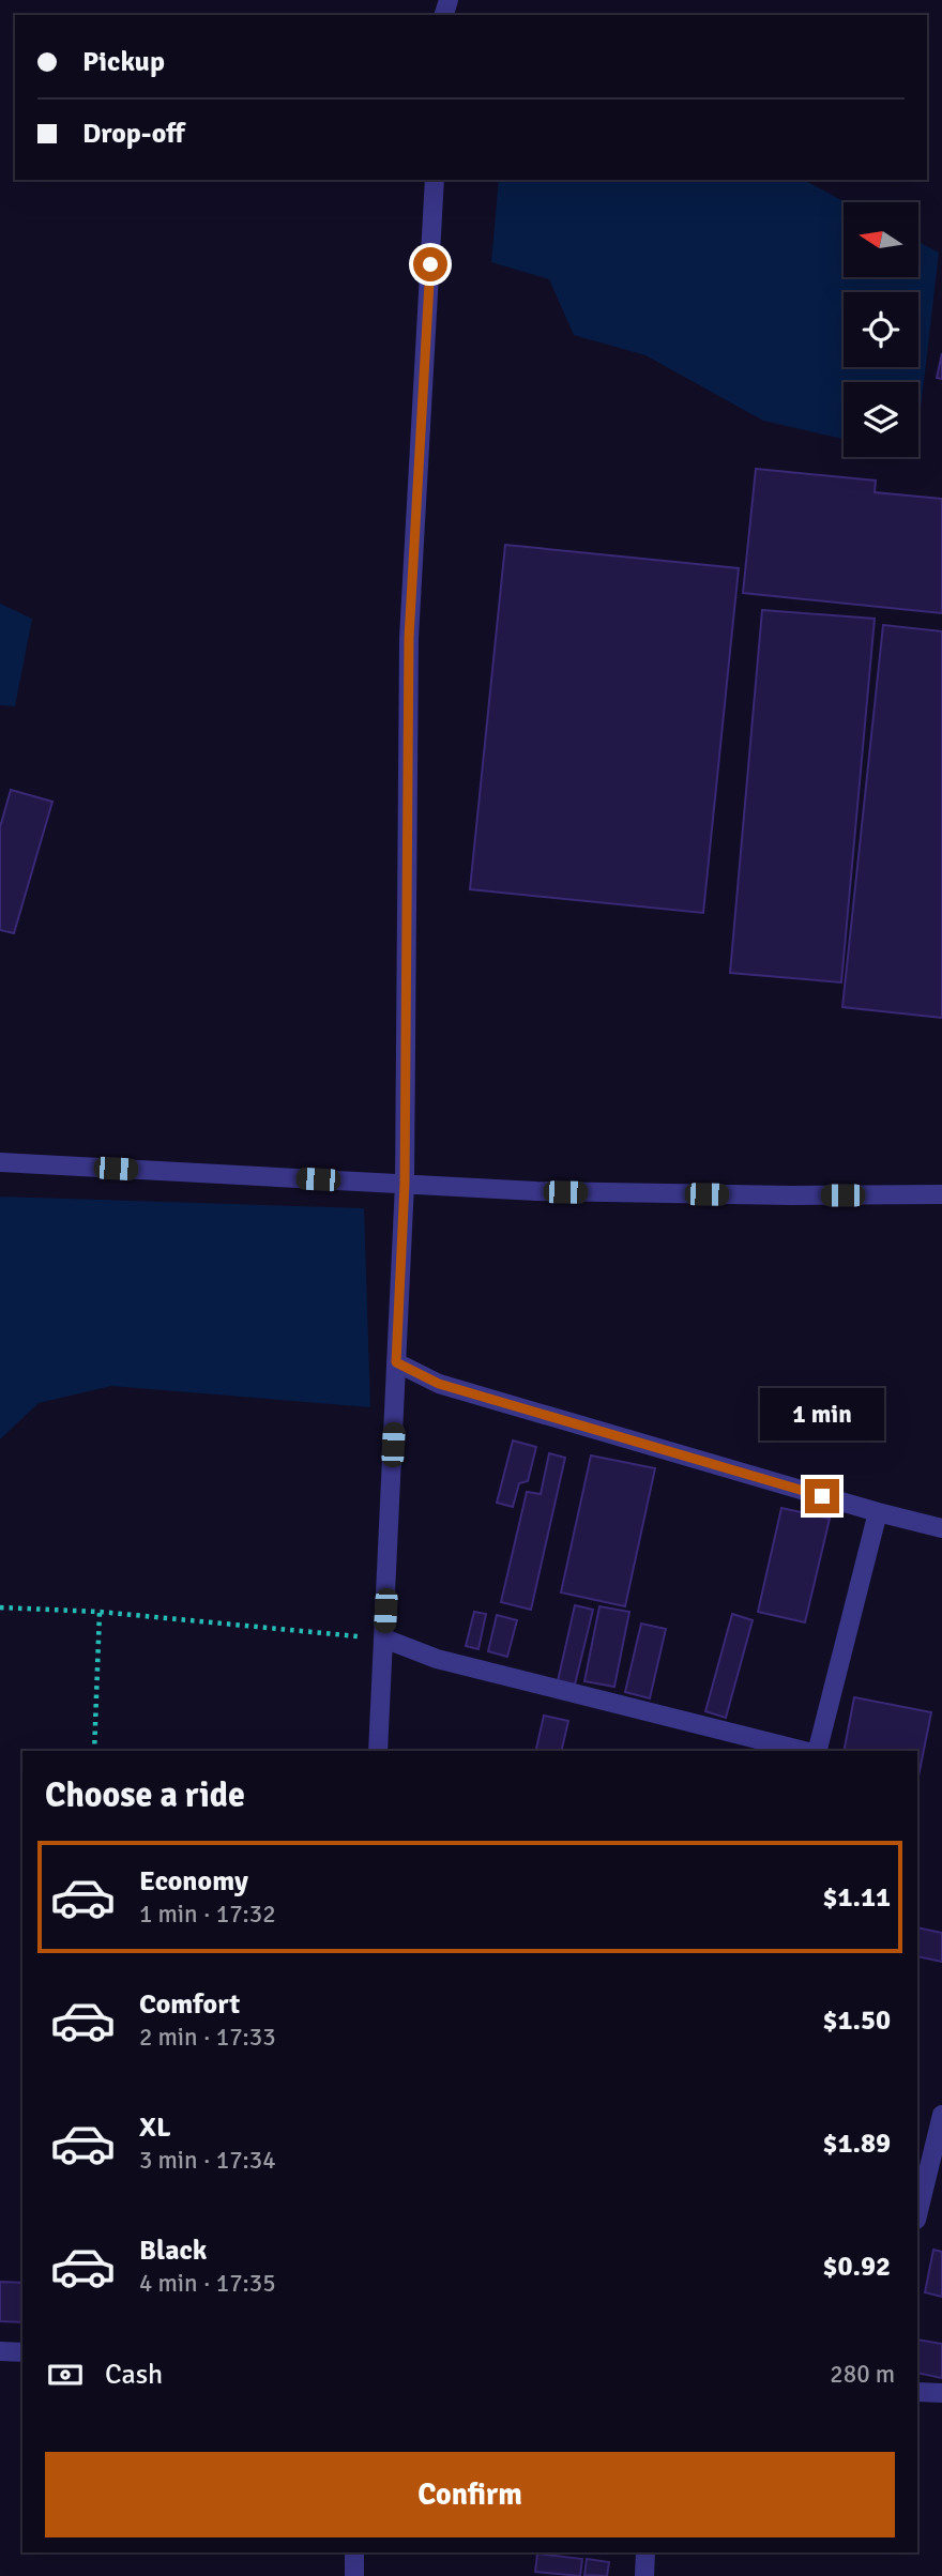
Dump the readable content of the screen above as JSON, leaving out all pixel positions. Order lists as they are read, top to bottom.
{
  "north": "left",
  "page": {
    "banner": ["Pickup", "Drop-off"],
    "bubble": "1 min",
    "heading": "Choose a ride",
    "list": [
      {
        "name": "Economy",
        "note": "1 min · 17:32",
        "value": "$1.11"
      },
      {
        "name": "Comfort",
        "note": "2 min · 17:33",
        "value": "$1.50"
      },
      {
        "name": "XL",
        "note": "3 min · 17:34",
        "value": "$1.89"
      },
      {
        "name": "Black",
        "note": "4 min · 17:35",
        "value": "$0.92"
      }
    ],
    "pay": ["Cash", "280 m"],
    "buttons": "Confirm"
  }
}
